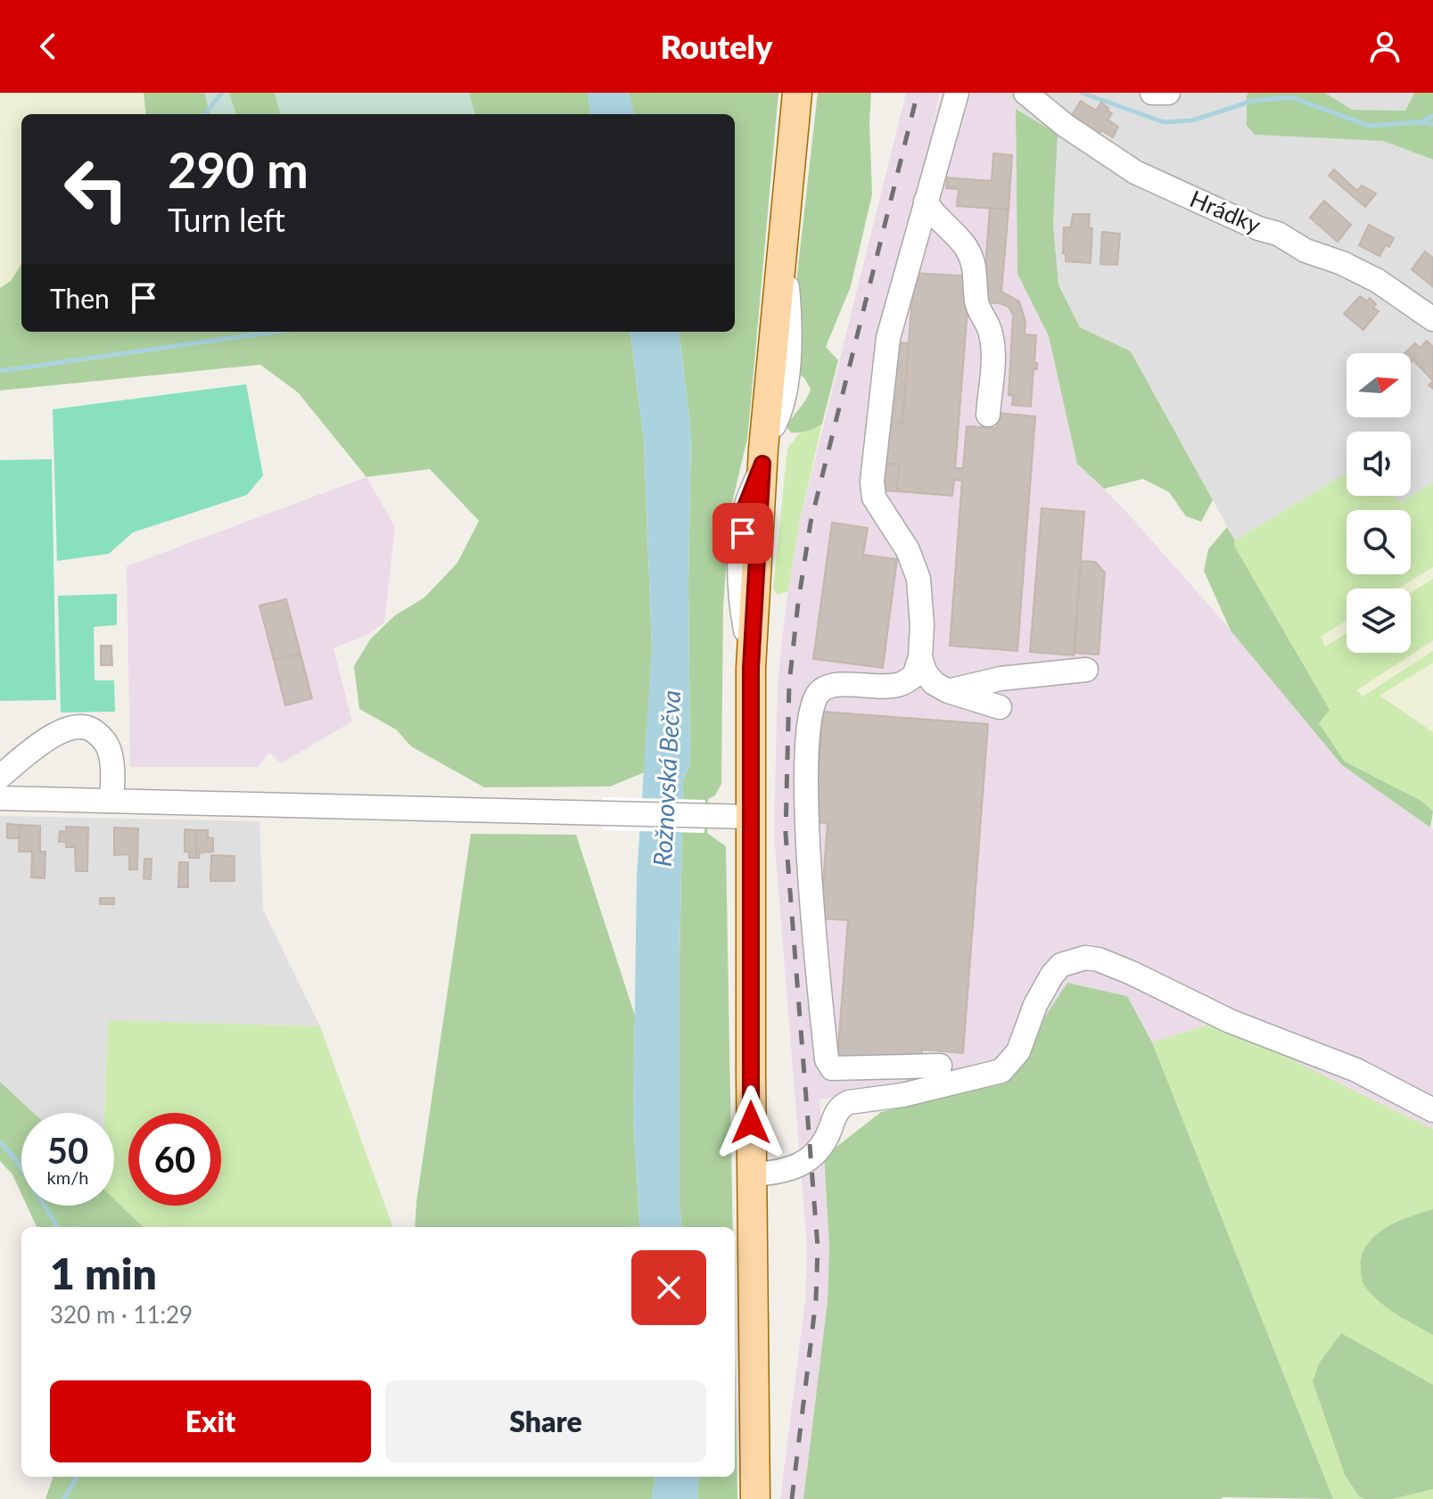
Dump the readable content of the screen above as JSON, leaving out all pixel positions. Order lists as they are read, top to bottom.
{
  "streets": {
    "street": ["Hrádky"]
  },
  "water": ["Rožnovská Bečva"],
  "north": "right",
  "page": {
    "header": "Routely",
    "turn": ["290 m", "Turn left"],
    "then": "Then",
    "speed": "50 km/h",
    "limit": "60",
    "heading": ["1 min", "320 m · 11:29"],
    "buttons": ["Exit", "Share"]
  }
}
